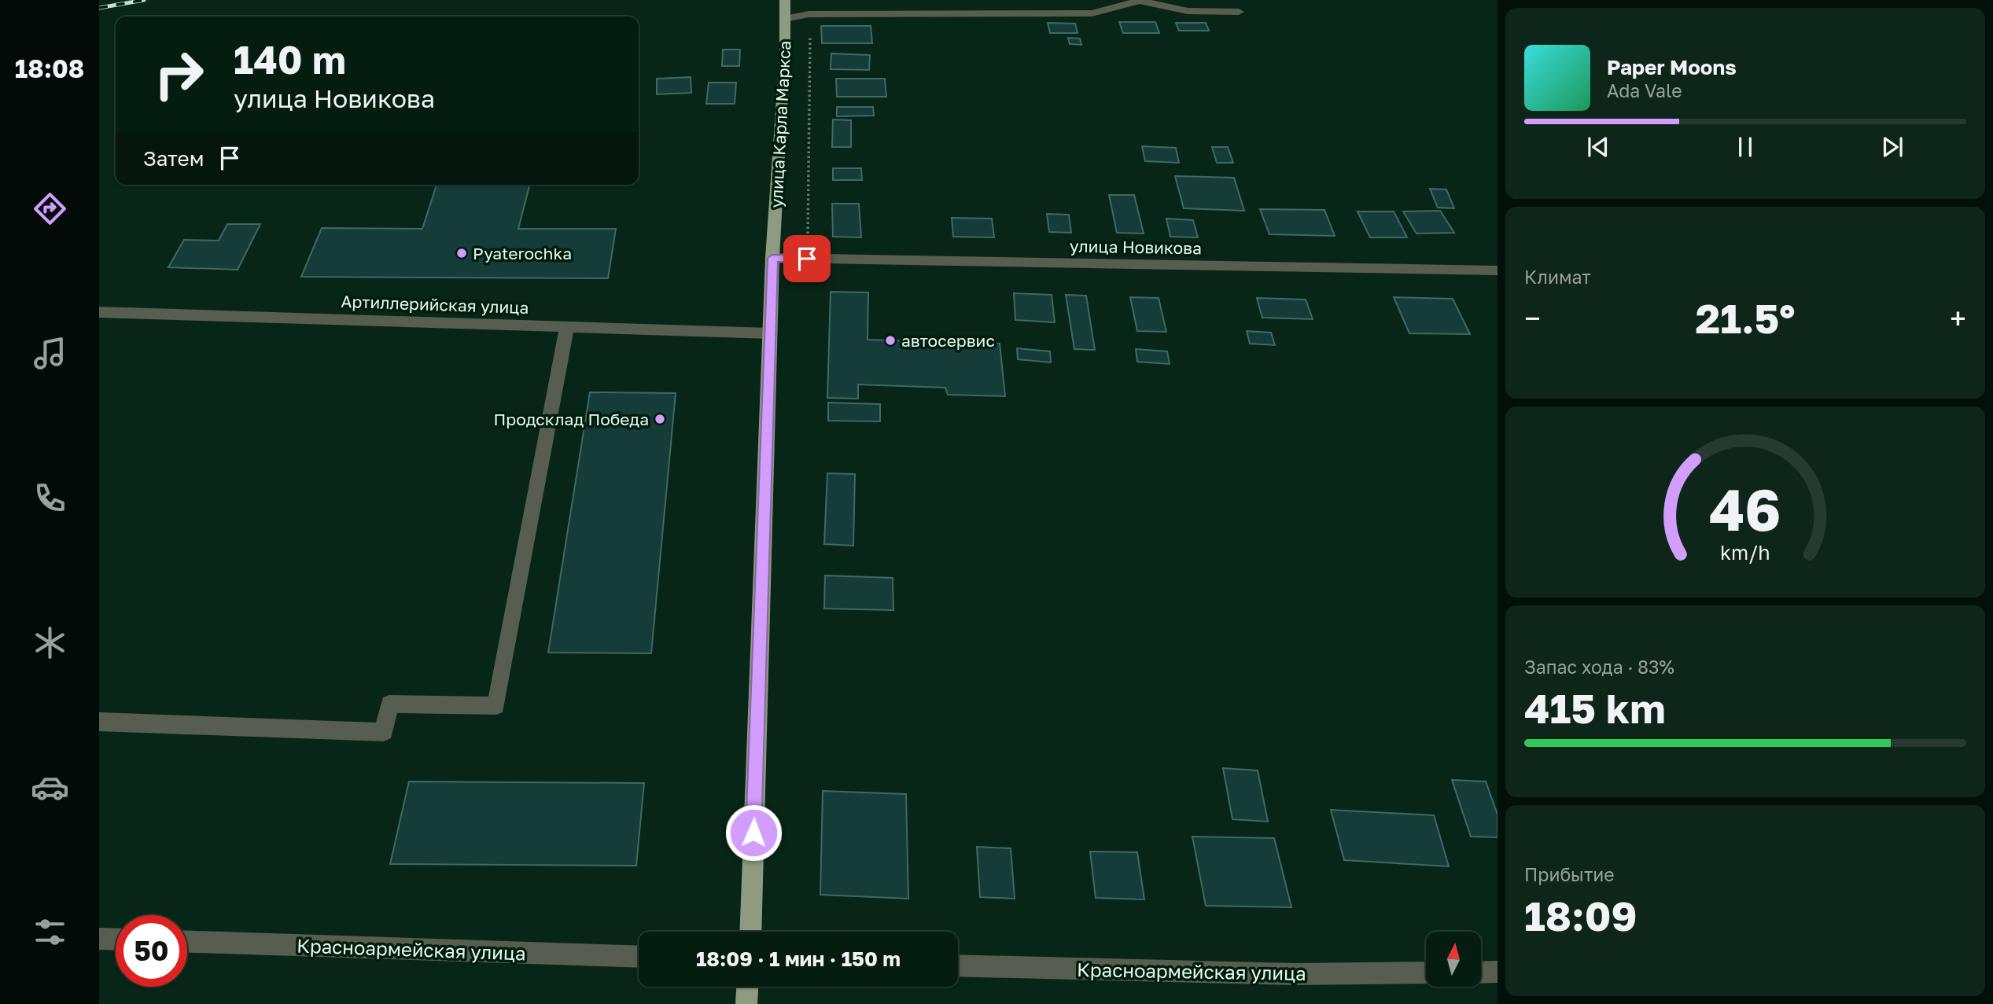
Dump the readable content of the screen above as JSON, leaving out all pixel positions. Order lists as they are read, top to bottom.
{
  "streets": {
    "main road": ["улица Карла Маркса"],
    "street": ["улица Новикова", "Артиллерийская улица", "Красноармейская улица"]
  },
  "crossings": [
    ["улица Карла Маркса", "улица Новикова"],
    ["улица Карла Маркса", "Артиллерийская улица"]
  ],
  "places": ["Pyaterochka", "автосервис", "Продсклад Победа"],
  "north": "top",
  "page": {
    "tabs": "18:08",
    "turn": ["140 m", "улица Новикова"],
    "song": ["Paper Moons", "Ada Vale"],
    "then": "Затем",
    "tile": [
      "Климат",
      ["Запас хода · 83%", "415 km"],
      ["Прибытие", "18:09"]
    ],
    "heat": ["−", "21.5°", "+"],
    "limit": "50",
    "trip": "18:09 · 1 мин · 150 m",
    "gauge": ["46", "km/h"]
  }
}
